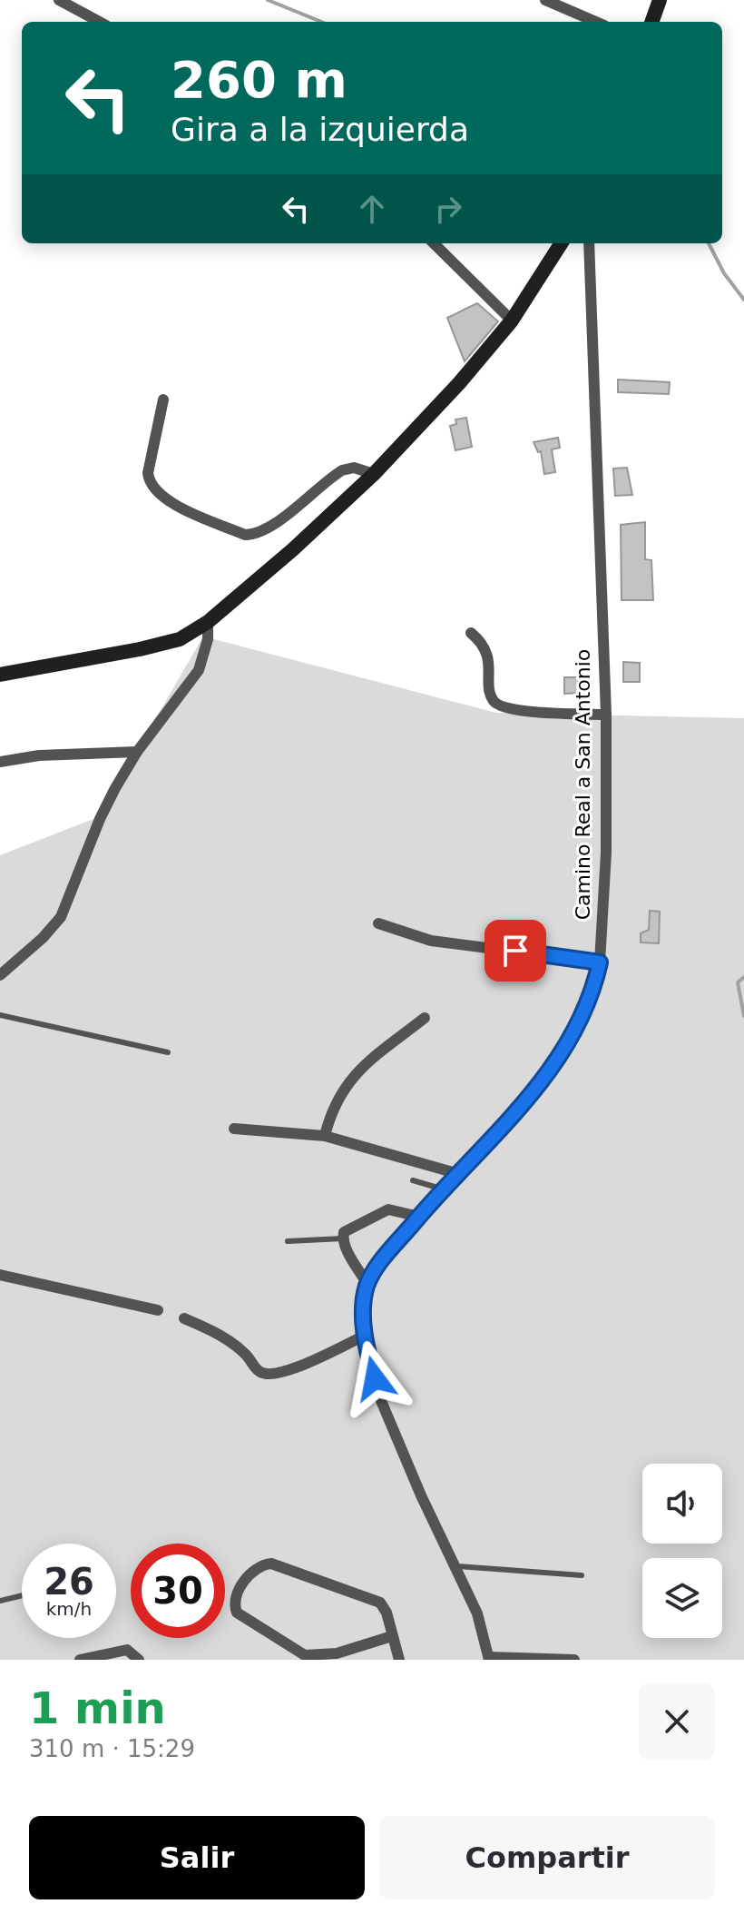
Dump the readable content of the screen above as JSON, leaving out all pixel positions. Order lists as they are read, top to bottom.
{
  "streets": {
    "street": ["Camino Real a San Antonio"]
  },
  "page": {
    "turn": ["260 m", "Gira a la izquierda"],
    "speed": "26 km/h",
    "limit": "30",
    "heading": ["1 min", "310 m · 15:29"],
    "buttons": ["Salir", "Compartir"]
  }
}
